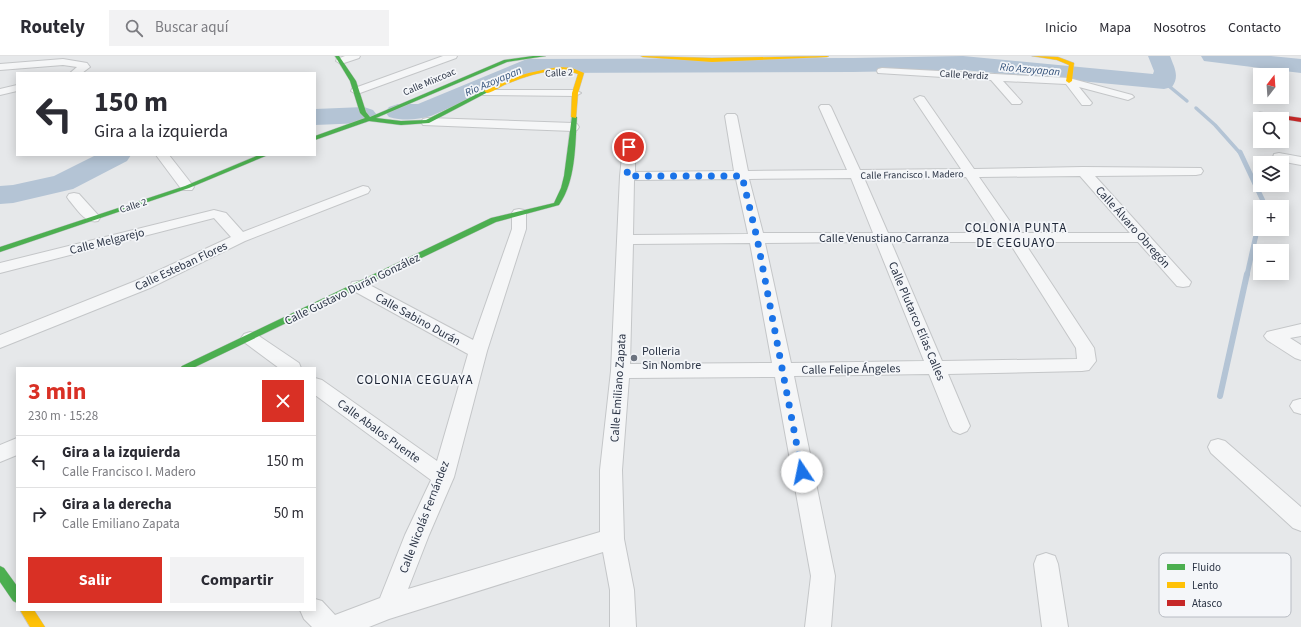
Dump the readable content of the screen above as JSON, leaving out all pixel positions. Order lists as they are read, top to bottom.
{
  "streets": {
    "street": [
      "Calle 2",
      "Calle Perdiz",
      "Calle Mixcoac",
      "Calle Francisco I. Madero",
      "Calle Álvaro Obregón",
      "Calle Venustiano Carranza",
      "Calle Melgarejo",
      "Calle Esteban Flores",
      "Calle Gustavo Durán González",
      "Calle Sabino Durán",
      "Calle Plutarco Elías Calles",
      "Calle Felipe Ángeles",
      "Calle Emiliano Zapata",
      "Calle Abalos Puente",
      "Calle Nicolás Fernández"
    ]
  },
  "crossings": [
    ["Calle 2", "Calle Mixcoac"],
    ["Calle 2", "Calle Gustavo Durán González"],
    ["Calle Francisco I. Madero", "Calle Álvaro Obregón"],
    ["Calle Francisco I. Madero", "Calle Plutarco Elías Calles"],
    ["Calle Francisco I. Madero", "Calle Emiliano Zapata"],
    ["Calle Álvaro Obregón", "Calle Venustiano Carranza"],
    ["Calle Venustiano Carranza", "Calle Plutarco Elías Calles"],
    ["Calle Venustiano Carranza", "Calle Felipe Ángeles"],
    ["Calle Venustiano Carranza", "Calle Emiliano Zapata"],
    ["Calle Melgarejo", "Calle Esteban Flores"],
    ["Calle Gustavo Durán González", "Calle Sabino Durán"],
    ["Calle Gustavo Durán González", "Calle Nicolás Fernández"],
    ["Calle Sabino Durán", "Calle Nicolás Fernández"],
    ["Calle Plutarco Elías Calles", "Calle Felipe Ángeles"],
    ["Calle Felipe Ángeles", "Calle Emiliano Zapata"],
    ["Calle Abalos Puente", "Calle Nicolás Fernández"]
  ],
  "districts": ["COLONIA PUNTA DE CEGUAYO", "COLONIA CEGUAYA"],
  "water": ["Rio Azoyapan"],
  "places": ["Polleria Sin Nombre"],
  "legend": ["Fluido", "Lento", "Atasco"],
  "north": "top",
  "page": {
    "header": "Routely",
    "search": "Buscar aquí",
    "nav": [
      "Inicio",
      "Mapa",
      "Nosotros",
      "Contacto"
    ],
    "map_buttons": ["+", "−"],
    "turn": ["150 m", "Gira a la izquierda"],
    "heading": ["3 min", "230 m · 15:28"],
    "list": [
      {
        "name": "Gira a la izquierda",
        "note": "Calle Francisco I. Madero",
        "value": "150 m"
      },
      {
        "name": "Gira a la derecha",
        "note": "Calle Emiliano Zapata",
        "value": "50 m"
      }
    ],
    "buttons": ["Salir", "Compartir"]
  }
}
